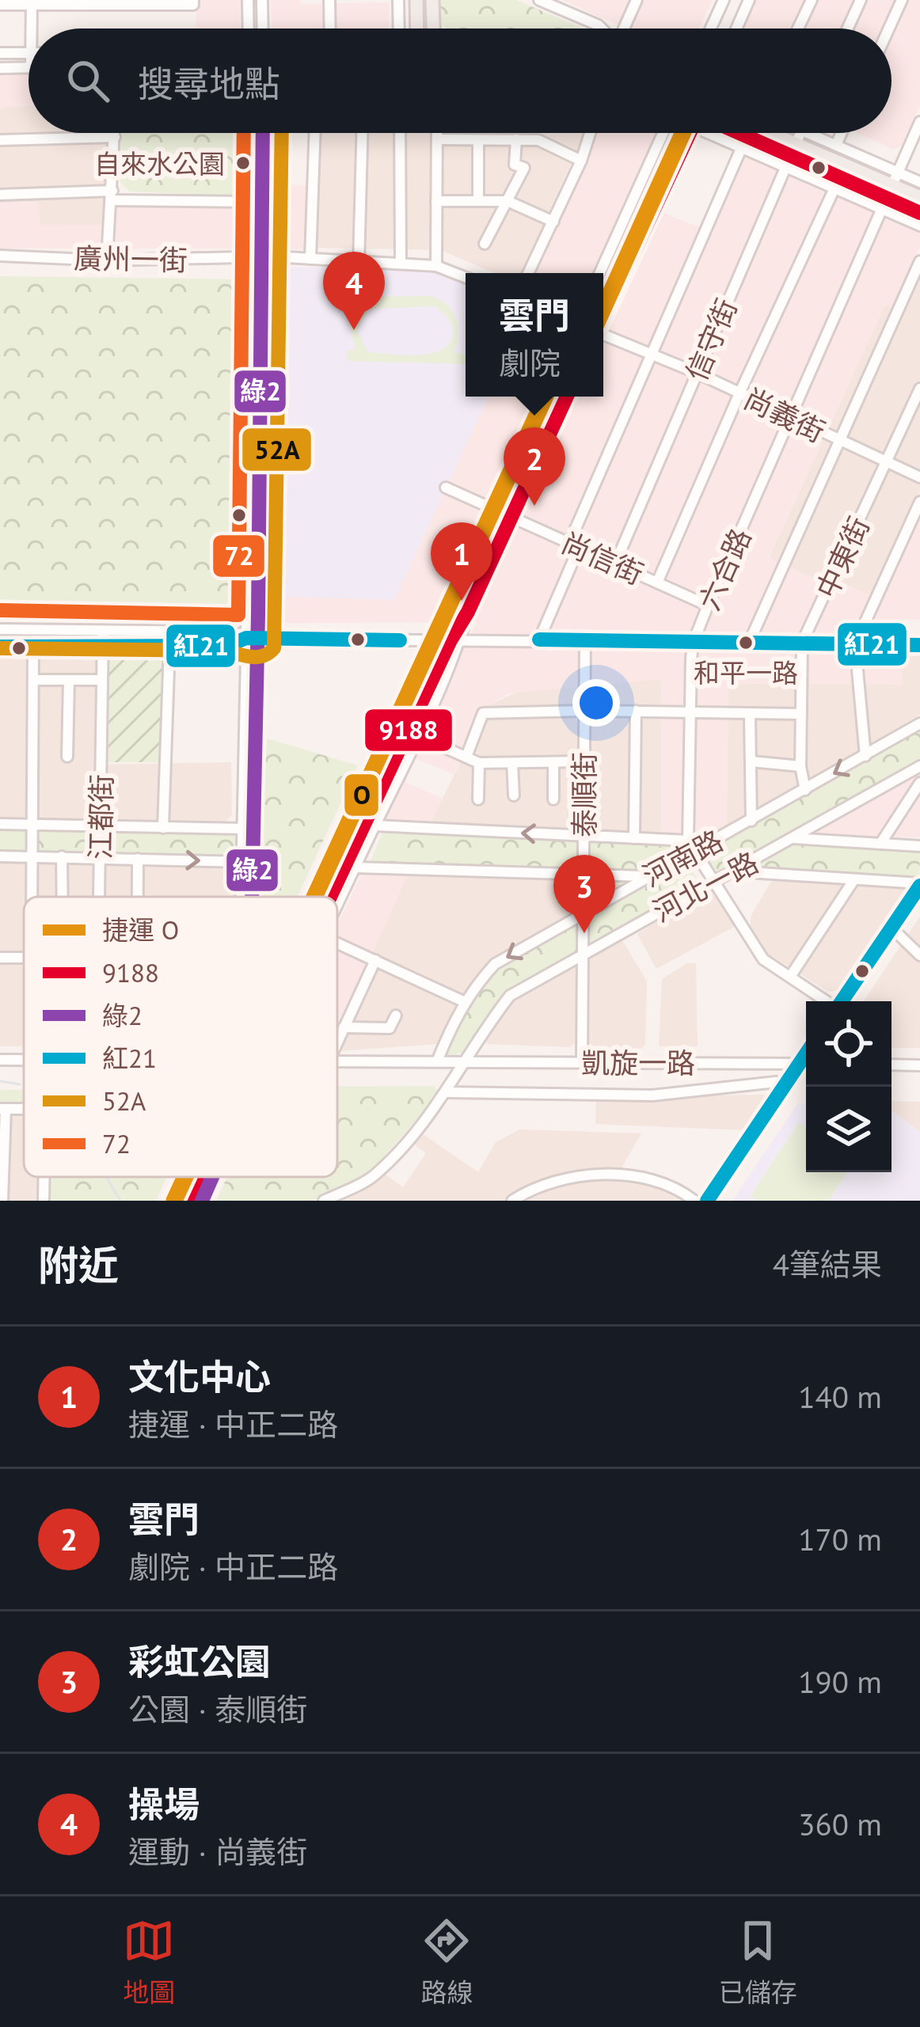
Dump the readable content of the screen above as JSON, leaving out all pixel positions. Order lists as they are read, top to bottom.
{
  "streets": {
    "street": [
      "廣州一街",
      "信守街",
      "尚義街",
      "中東街",
      "尚信街",
      "六合路",
      "泰順街",
      "江都街",
      "河南路",
      "河北一路",
      "凱旋一路"
    ]
  },
  "crossings": [
    ["信守街", "尚義街"],
    ["信守街", "尚信街"],
    ["尚義街", "中東街"],
    ["尚義街", "六合路"],
    ["中東街", "河南路"],
    ["尚信街", "六合路"],
    ["泰順街", "河南路"],
    ["泰順街", "河北一路"],
    ["泰順街", "凱旋一路"],
    ["河南路", "凱旋一路"],
    ["河北一路", "凱旋一路"]
  ],
  "one_way": ["河南路"],
  "places": ["自來水公園", "和平一路"],
  "lines": [
    "metro line O",
    "transit line 9188",
    "transit line 綠2",
    "transit line 52A",
    "transit line 72",
    "transit line 紅21"
  ],
  "legend": [
    "捷運 O",
    "9188",
    "綠2",
    "紅21",
    "52A",
    "72"
  ],
  "page": {
    "search": "搜尋地點",
    "pins": [
      "4",
      "2",
      "1",
      "3"
    ],
    "popup": ["雲門", "劇院"],
    "heading": ["附近", "4筆結果"],
    "list": [
      {
        "mark": "1",
        "name": "文化中心",
        "note": "捷運 · 中正二路",
        "value": "140 m"
      },
      {
        "mark": "2",
        "name": "雲門",
        "note": "劇院 · 中正二路",
        "value": "170 m"
      },
      {
        "mark": "3",
        "name": "彩虹公園",
        "note": "公園 · 泰順街",
        "value": "190 m"
      },
      {
        "mark": "4",
        "name": "操場",
        "note": "運動 · 尚義街",
        "value": "360 m"
      }
    ],
    "nav": ["地圖", "路線", "已儲存"]
  }
}
